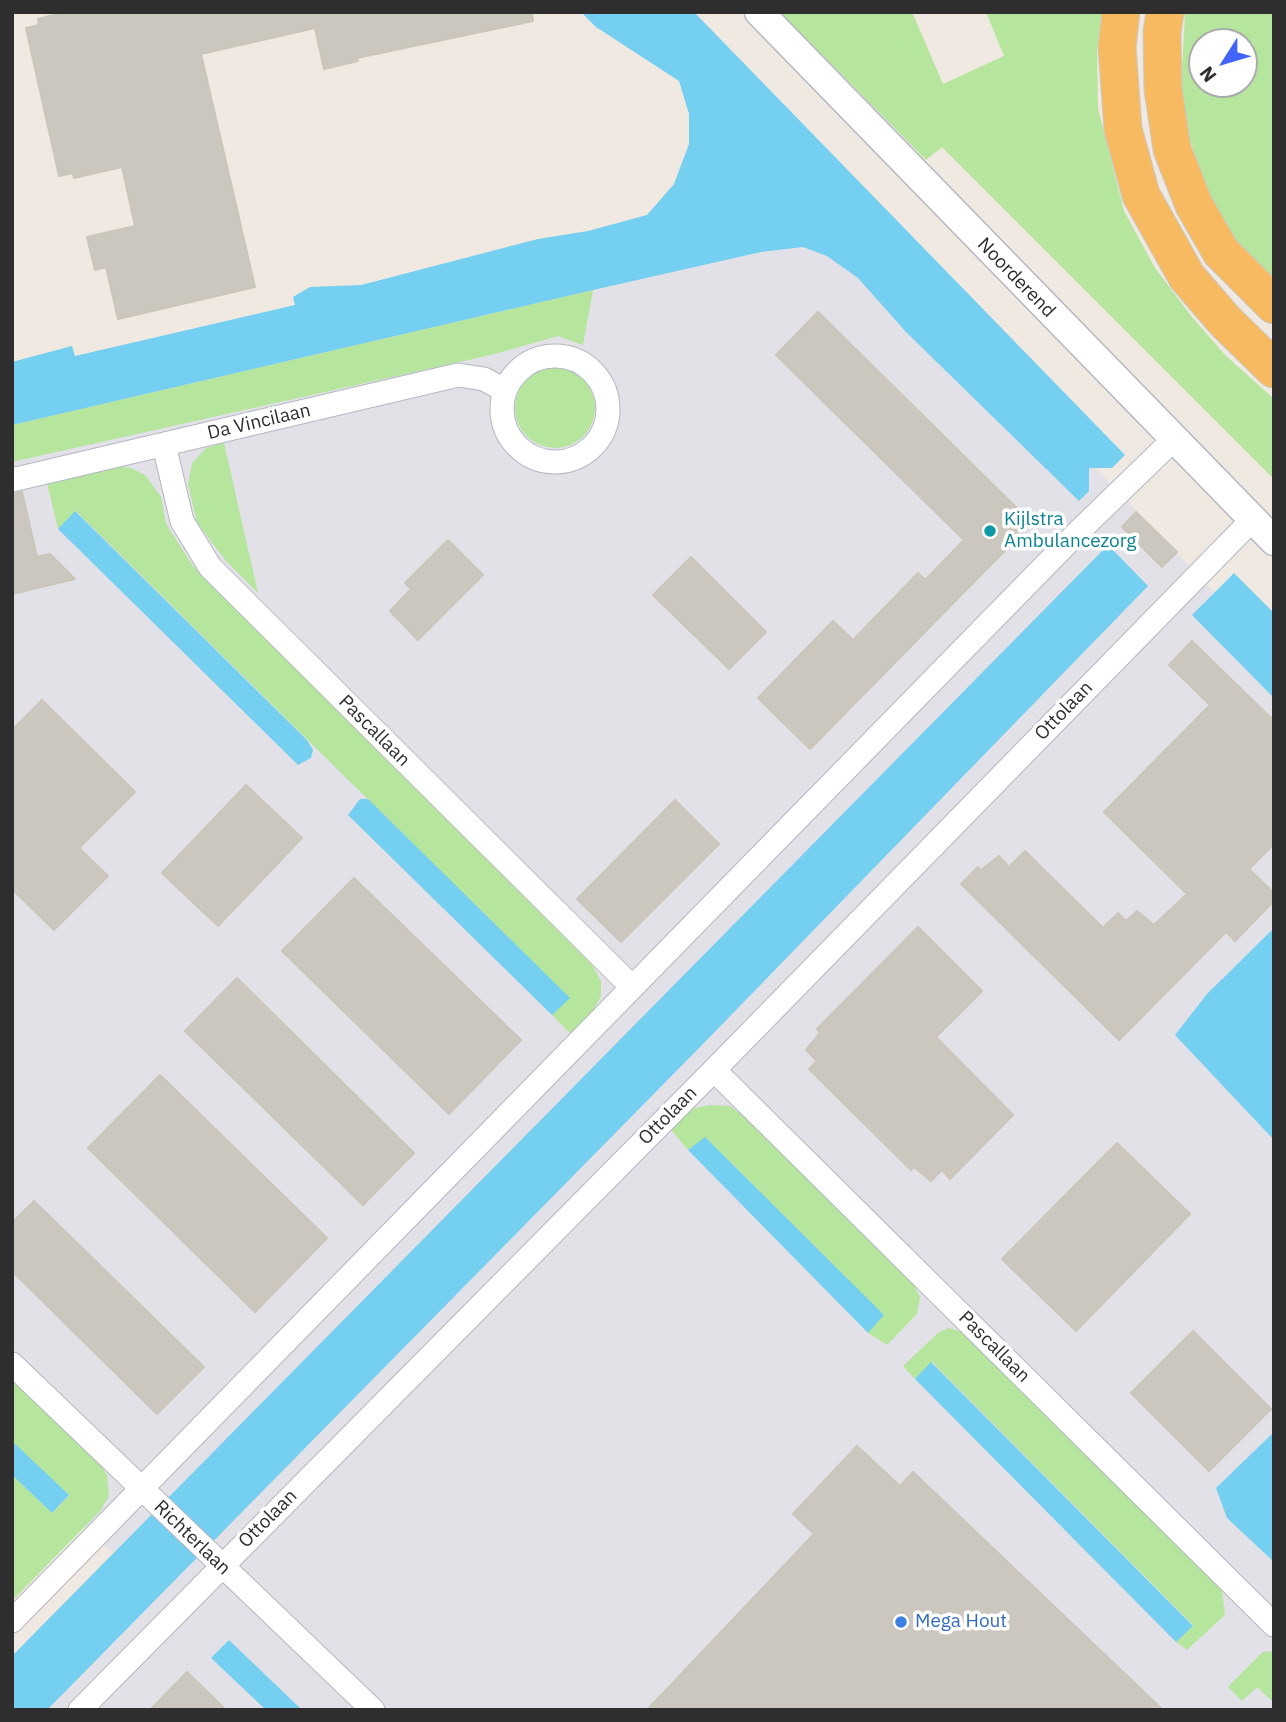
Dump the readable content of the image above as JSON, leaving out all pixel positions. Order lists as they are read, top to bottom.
{
  "streets": {
    "street": [
      "Noorderend",
      "Da Vincilaan",
      "Ottolaan",
      "Pascallaan",
      "Richterlaan"
    ]
  },
  "crossings": [
    ["Noorderend", "Ottolaan"],
    ["Da Vincilaan", "Pascallaan"],
    ["Ottolaan", "Pascallaan"],
    ["Ottolaan", "Richterlaan"]
  ],
  "places": ["Kijlstra Ambulancezorg", "Mega Hout"],
  "north": "bottom left"
}
